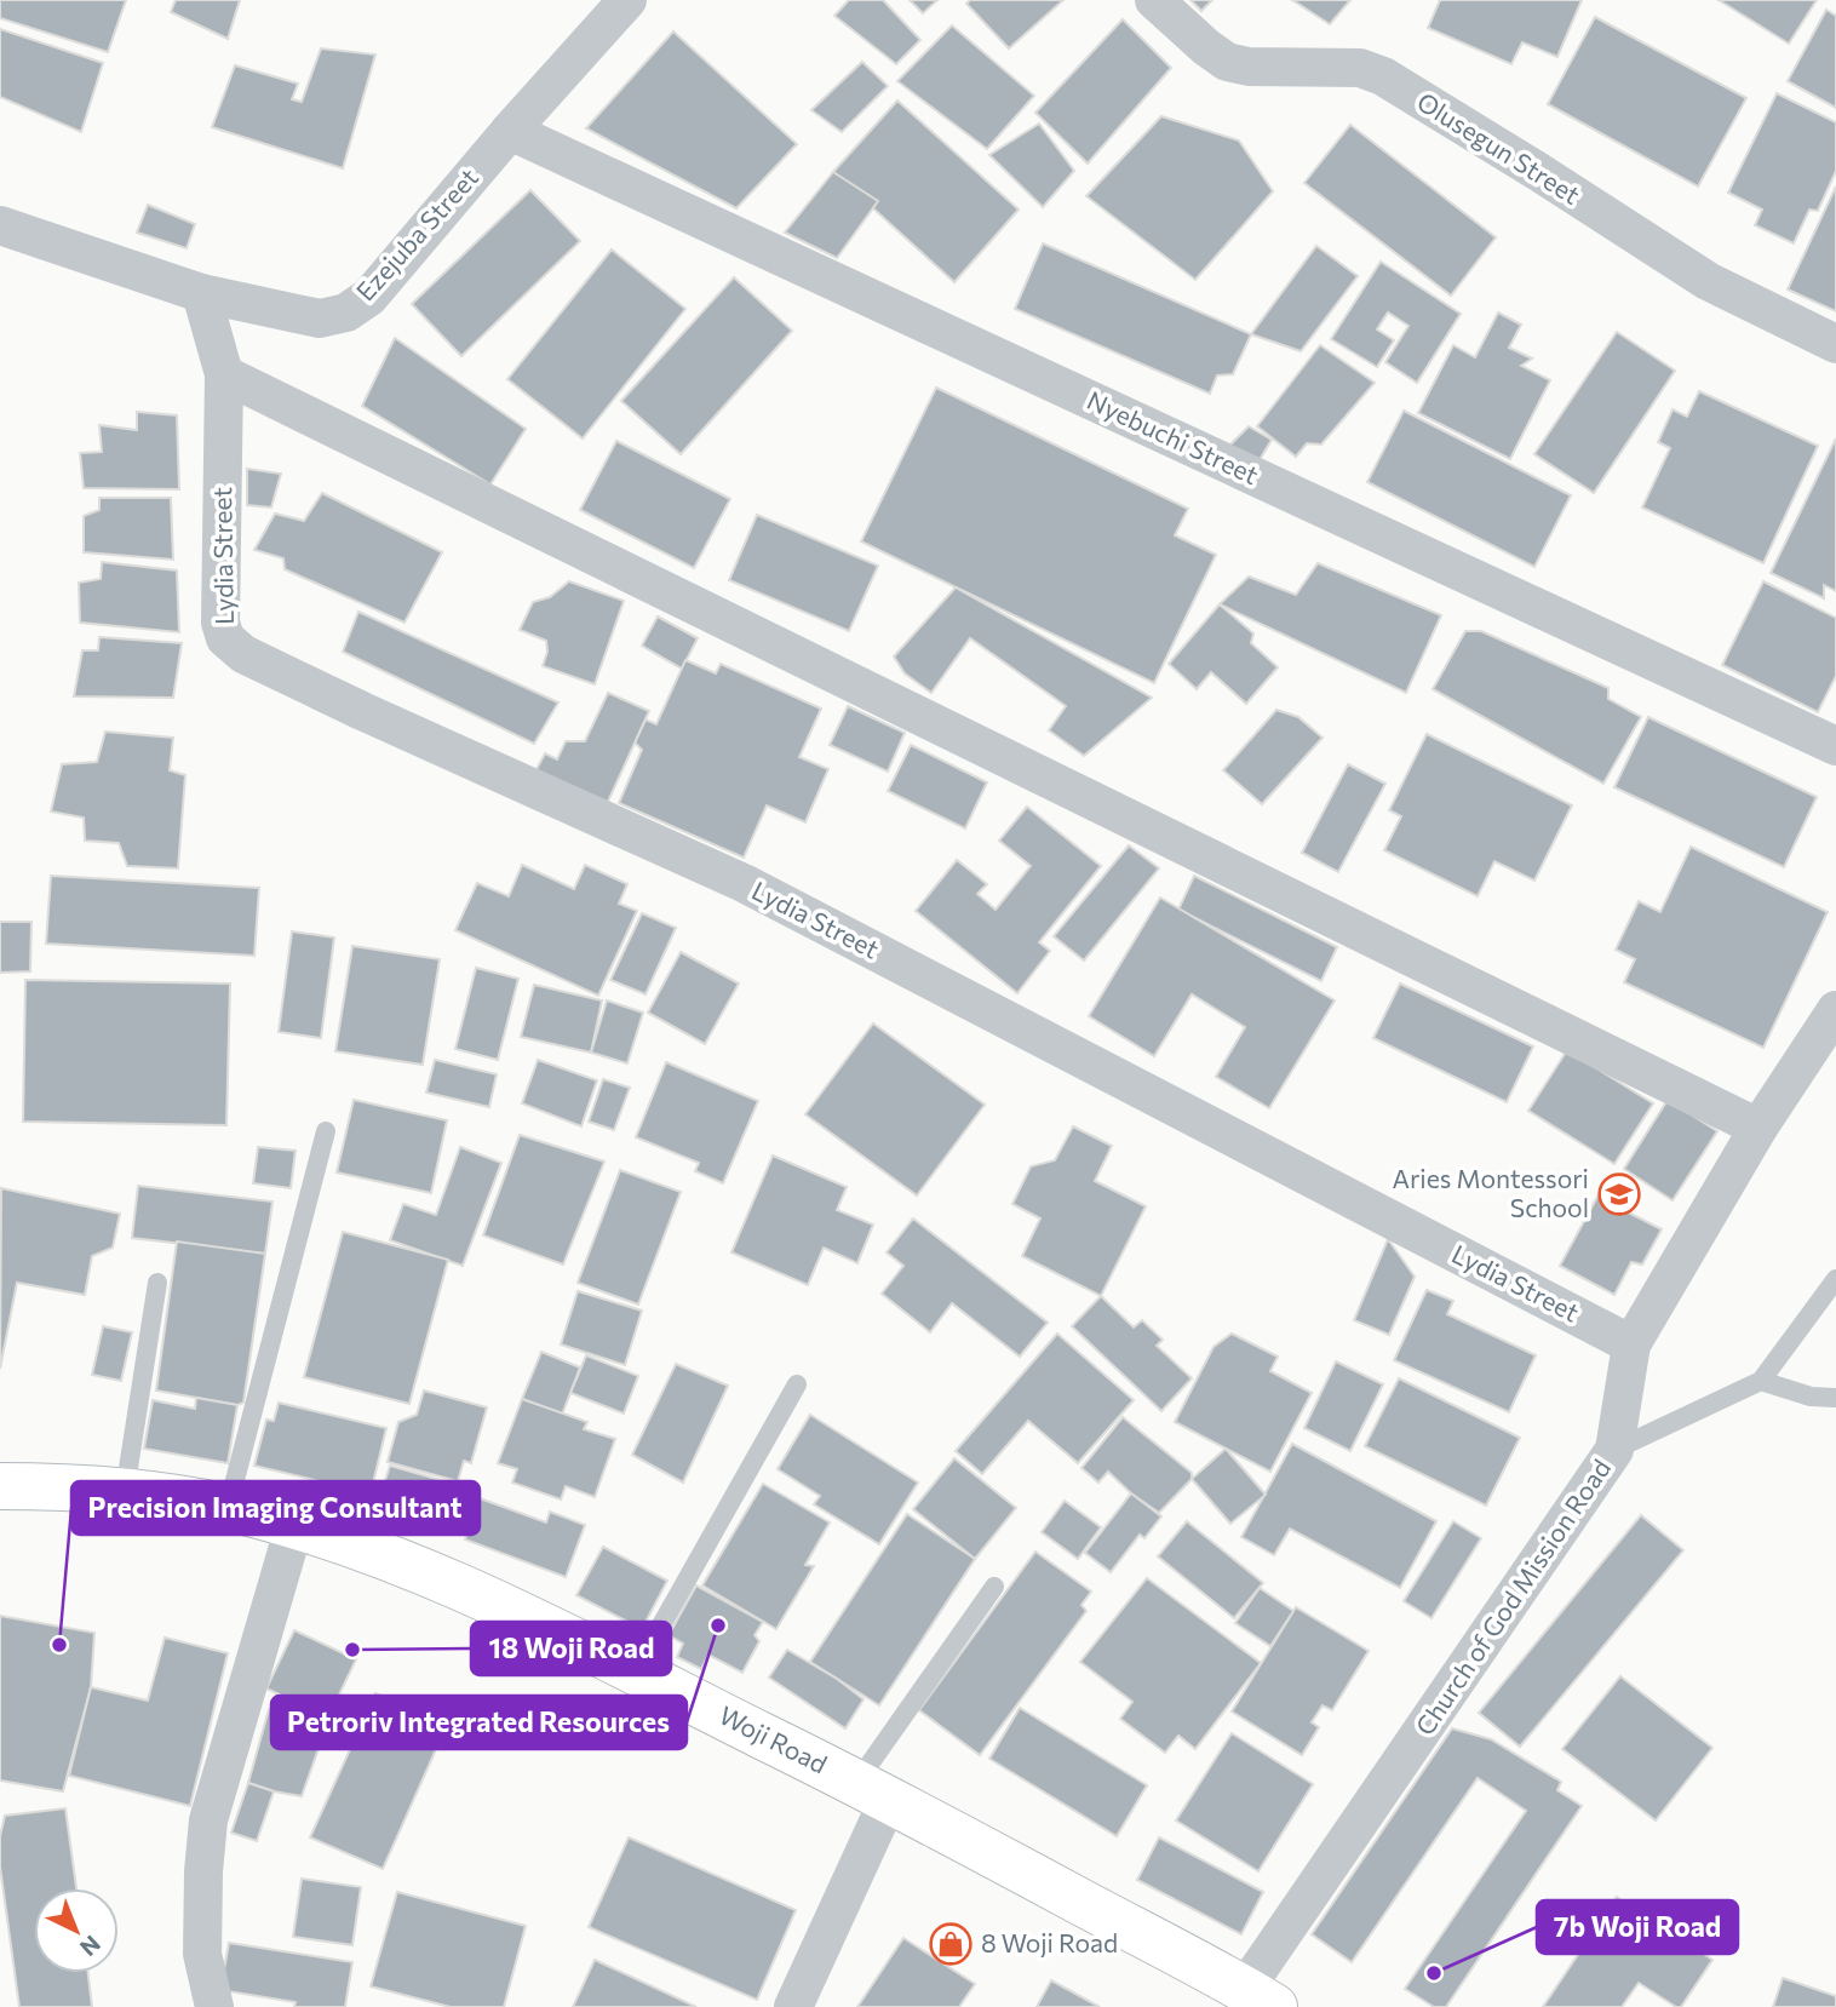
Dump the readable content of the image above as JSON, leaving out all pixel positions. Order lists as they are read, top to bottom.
{
  "streets": {
    "main road": ["Woji Road"],
    "street": [
      "Olusegun Street",
      "Ezejuba Street",
      "Nyebuchi Street",
      "Lydia Street",
      "Church of God Mission Road"
    ]
  },
  "crossings": [
    ["Ezejuba Street", "Nyebuchi Street"],
    ["Ezejuba Street", "Lydia Street"],
    ["Lydia Street", "Church of God Mission Road"],
    ["Church of God Mission Road", "Woji Road"]
  ],
  "places": {
    "school or university": ["Aries Montessori School"],
    "other": [
      "Petroriv Integrated Resources",
      "Precision Imaging Consultant",
      "18 Woji Road",
      "7b Woji Road"
    ],
    "shop": ["8 Woji Road"]
  },
  "north": "bottom right"
}
